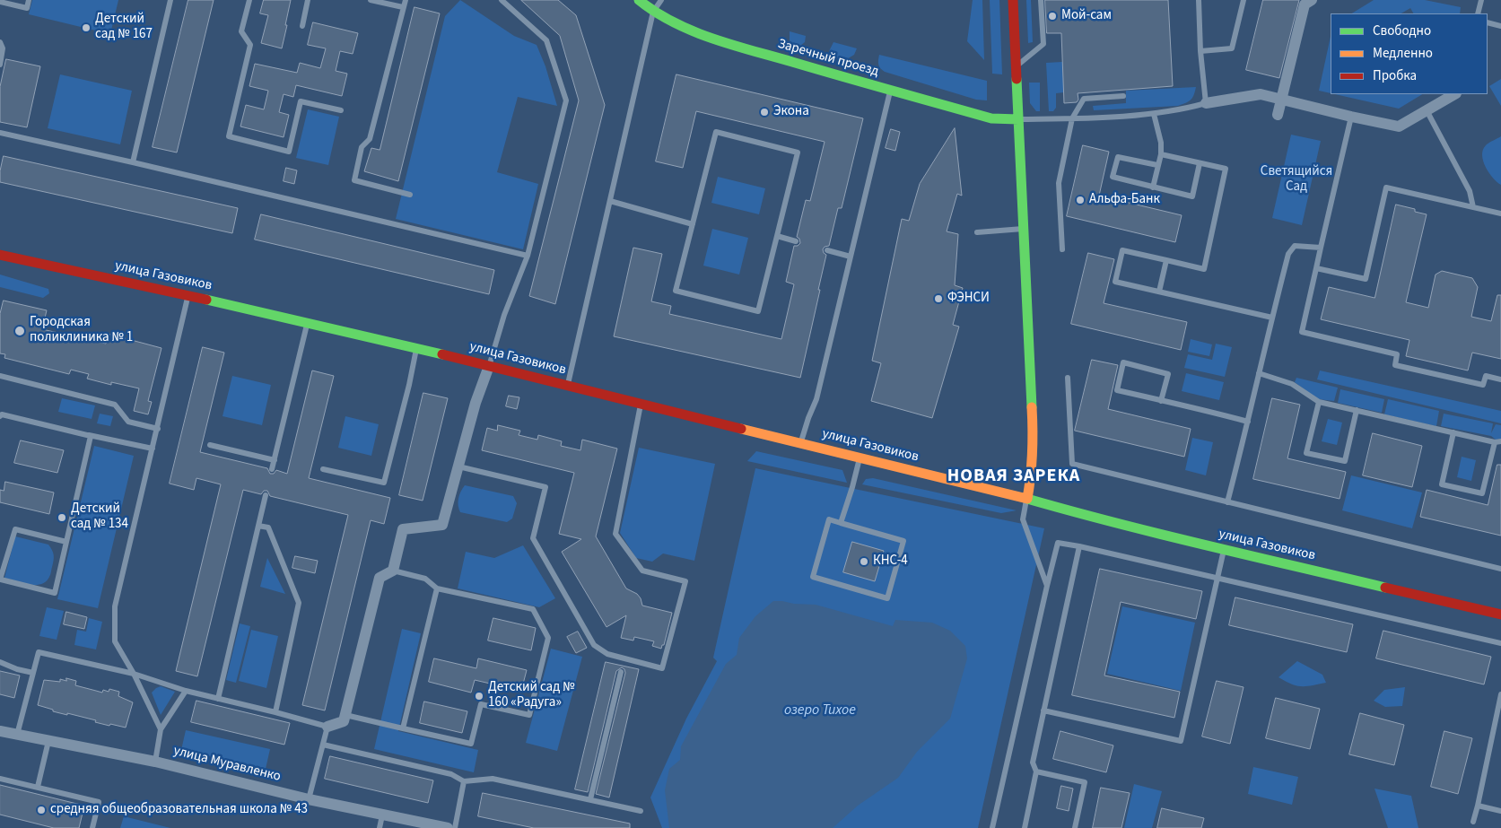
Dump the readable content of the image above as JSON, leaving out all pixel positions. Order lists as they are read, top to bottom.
{
  "streets": {
    "main road": ["Заречный проезд", "улица Газовиков"],
    "street": ["улица Муравленко"]
  },
  "districts": ["НОВАЯ ЗАРЕКА"],
  "water": ["озеро Тихое"],
  "parks": ["Светящийся Сад"],
  "places": [
    "Мой-сам",
    "Детский сад № 167",
    "Экона",
    "Альфа-Банк",
    "ФЭНСИ",
    "Городская поликлиника № 1",
    "Детский сад № 134",
    "КНС-4",
    "Детский сад № 160 «Радуга»",
    "средняя общеобразовательная школа № 43"
  ],
  "legend": ["Свободно", "Медленно", "Пробка"]
}
